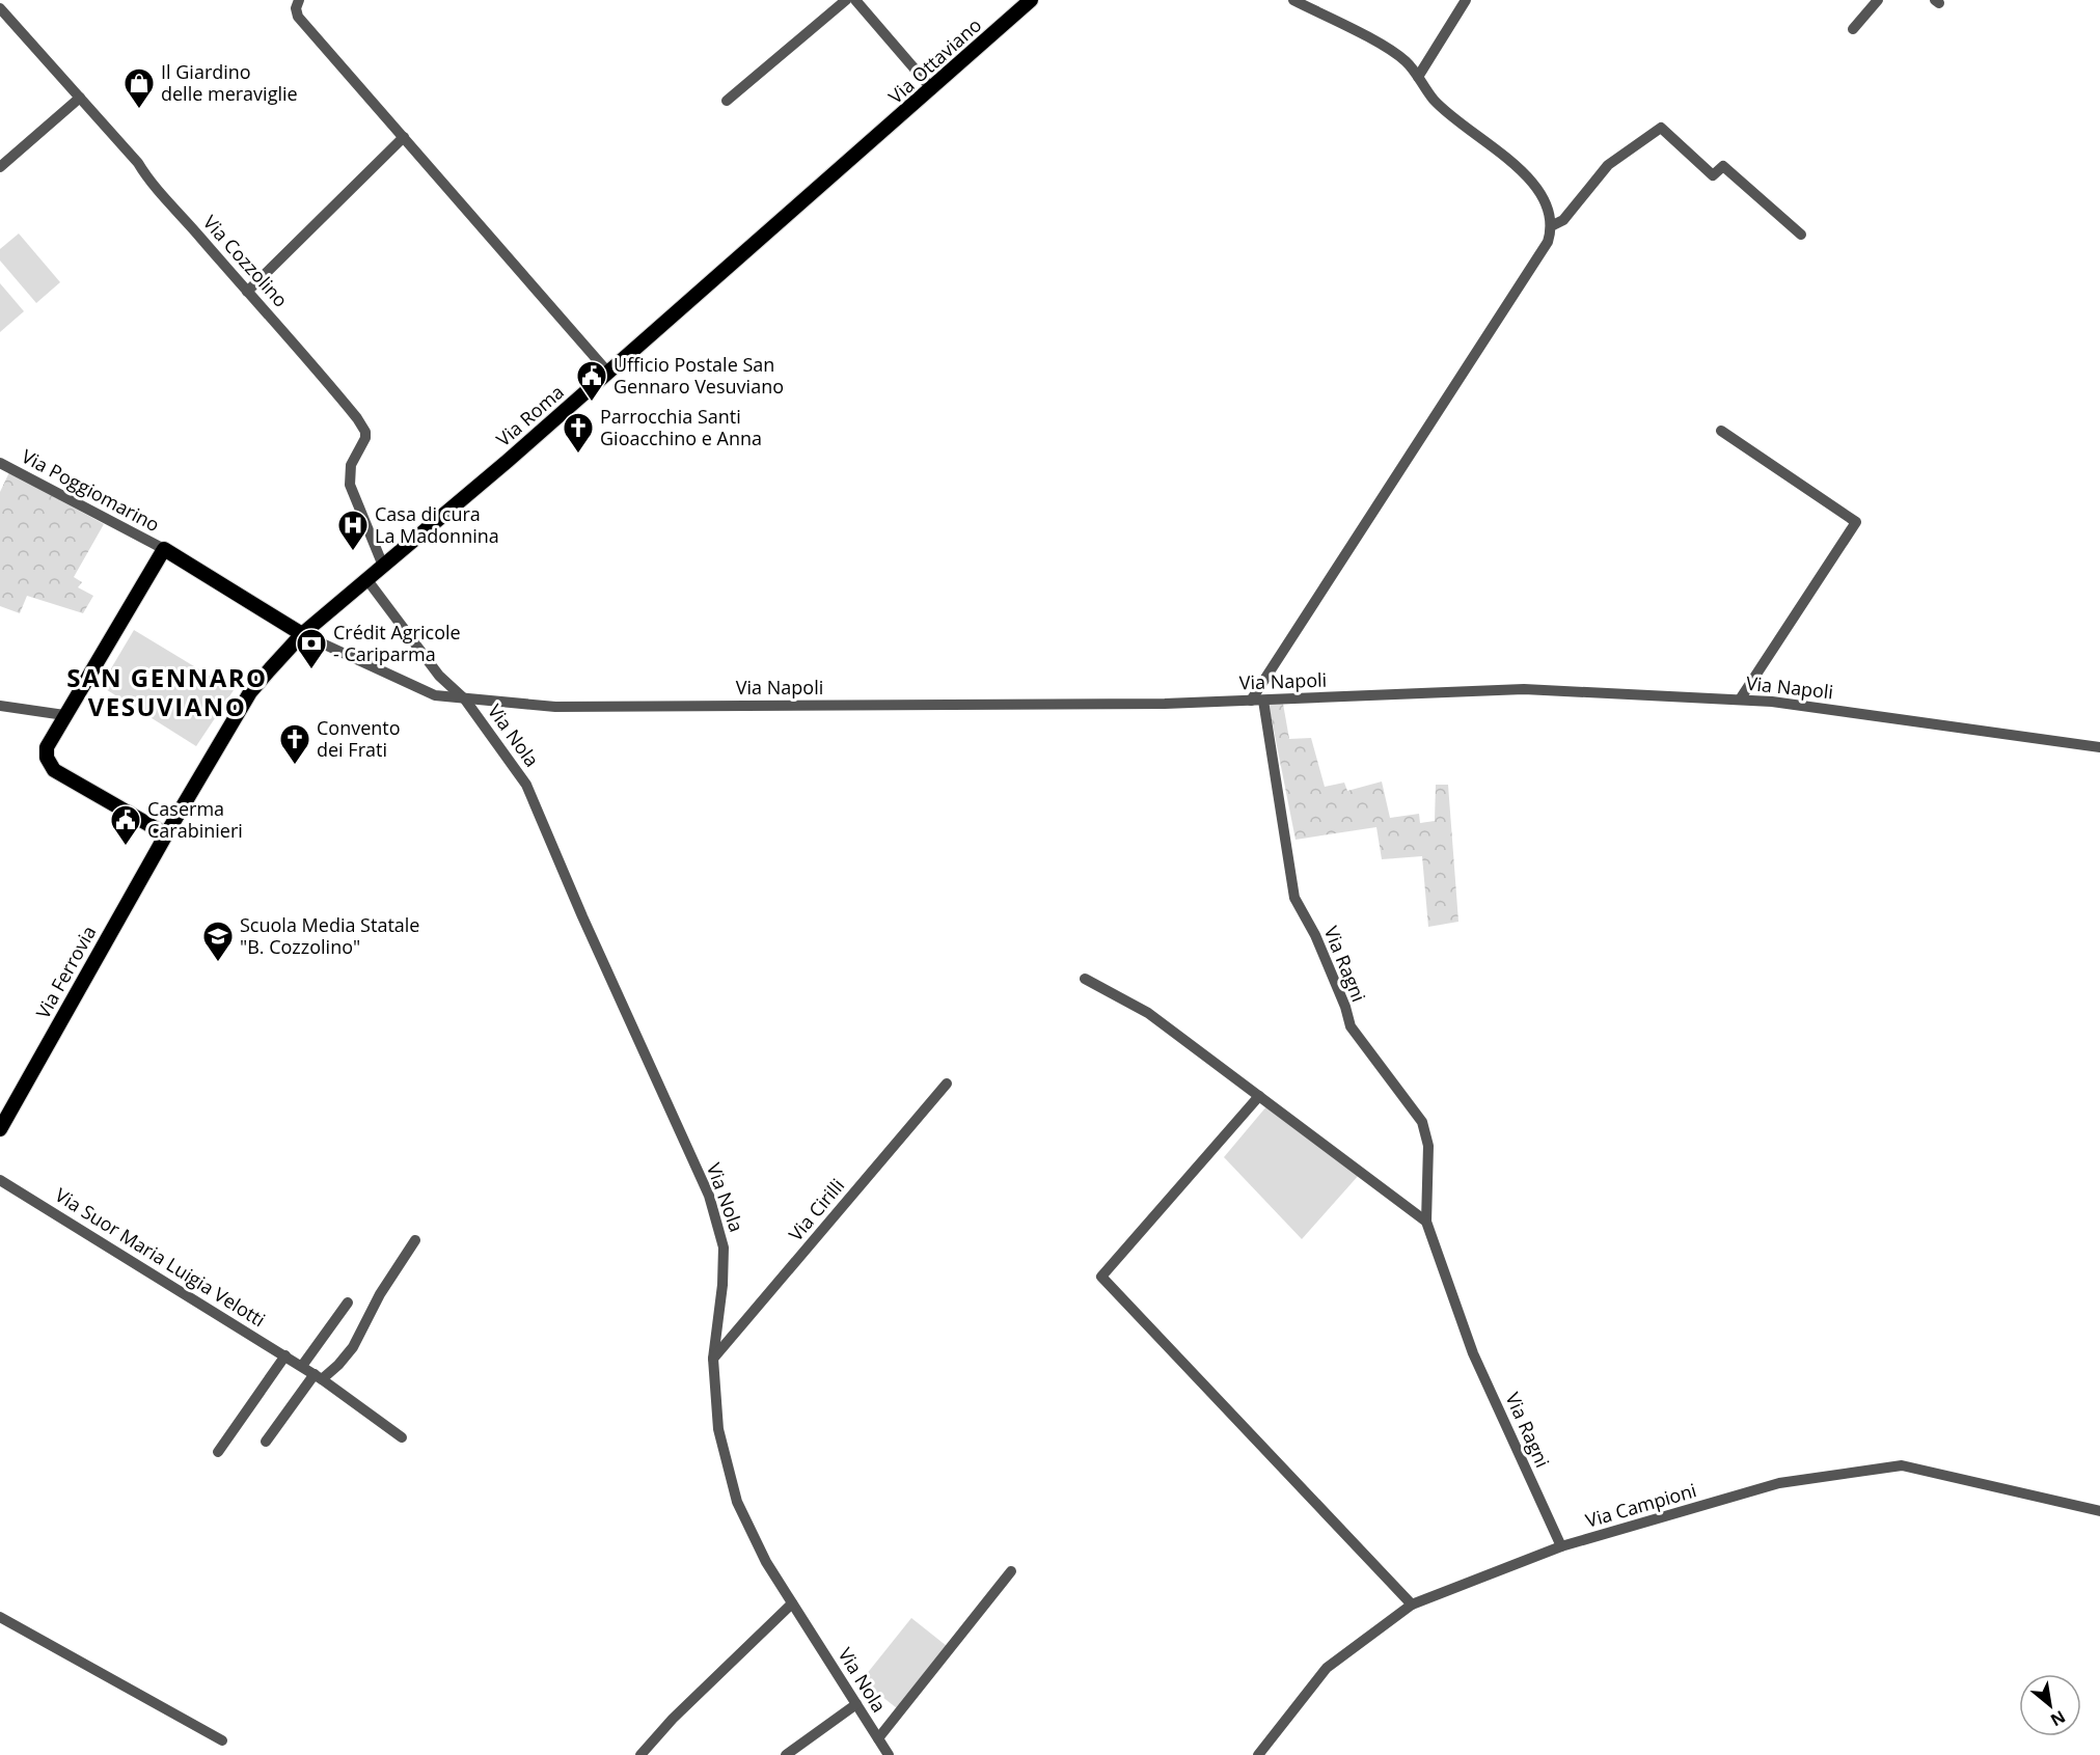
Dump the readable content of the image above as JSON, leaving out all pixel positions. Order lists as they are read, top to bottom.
{
  "streets": {
    "main road": ["Via Ottaviano", "Via Roma", "Via Ferrovia"],
    "street": [
      "Via Cozzolino",
      "Via Poggiomarino",
      "Via Napoli",
      "Via Nola",
      "Via Ragni",
      "Via Cirilli",
      "Via Suor Maria Luigia Velotti",
      "Via Campioni"
    ]
  },
  "crossings": [
    ["Via Ottaviano", "Via Roma"],
    ["Via Cozzolino", "Via Roma"],
    ["Via Roma", "Via Napoli"],
    ["Via Roma", "Via Nola"],
    ["Via Roma", "Via Ferrovia"],
    ["Via Napoli", "Via Nola"],
    ["Via Napoli", "Via Ragni"],
    ["Via Napoli", "Via Ferrovia"],
    ["Via Nola", "Via Cirilli"],
    ["Via Ragni", "Via Campioni"]
  ],
  "districts": ["SAN GENNARO VESUVIANO"],
  "places": {
    "shop": ["Il Giardino delle meraviglie"],
    "public building": ["Ufficio Postale San Gennaro Vesuviano", "Caserma Carabinieri"],
    "church": ["Parrocchia Santi Gioacchino e Anna", "Convento dei Frati"],
    "hospital": ["Casa di cura La Madonnina"],
    "bank": ["Crédit Agricole - Cariparma"],
    "school or university": ["Scuola Media Statale \"B. Cozzolino\""]
  },
  "north": "bottom right"
}
